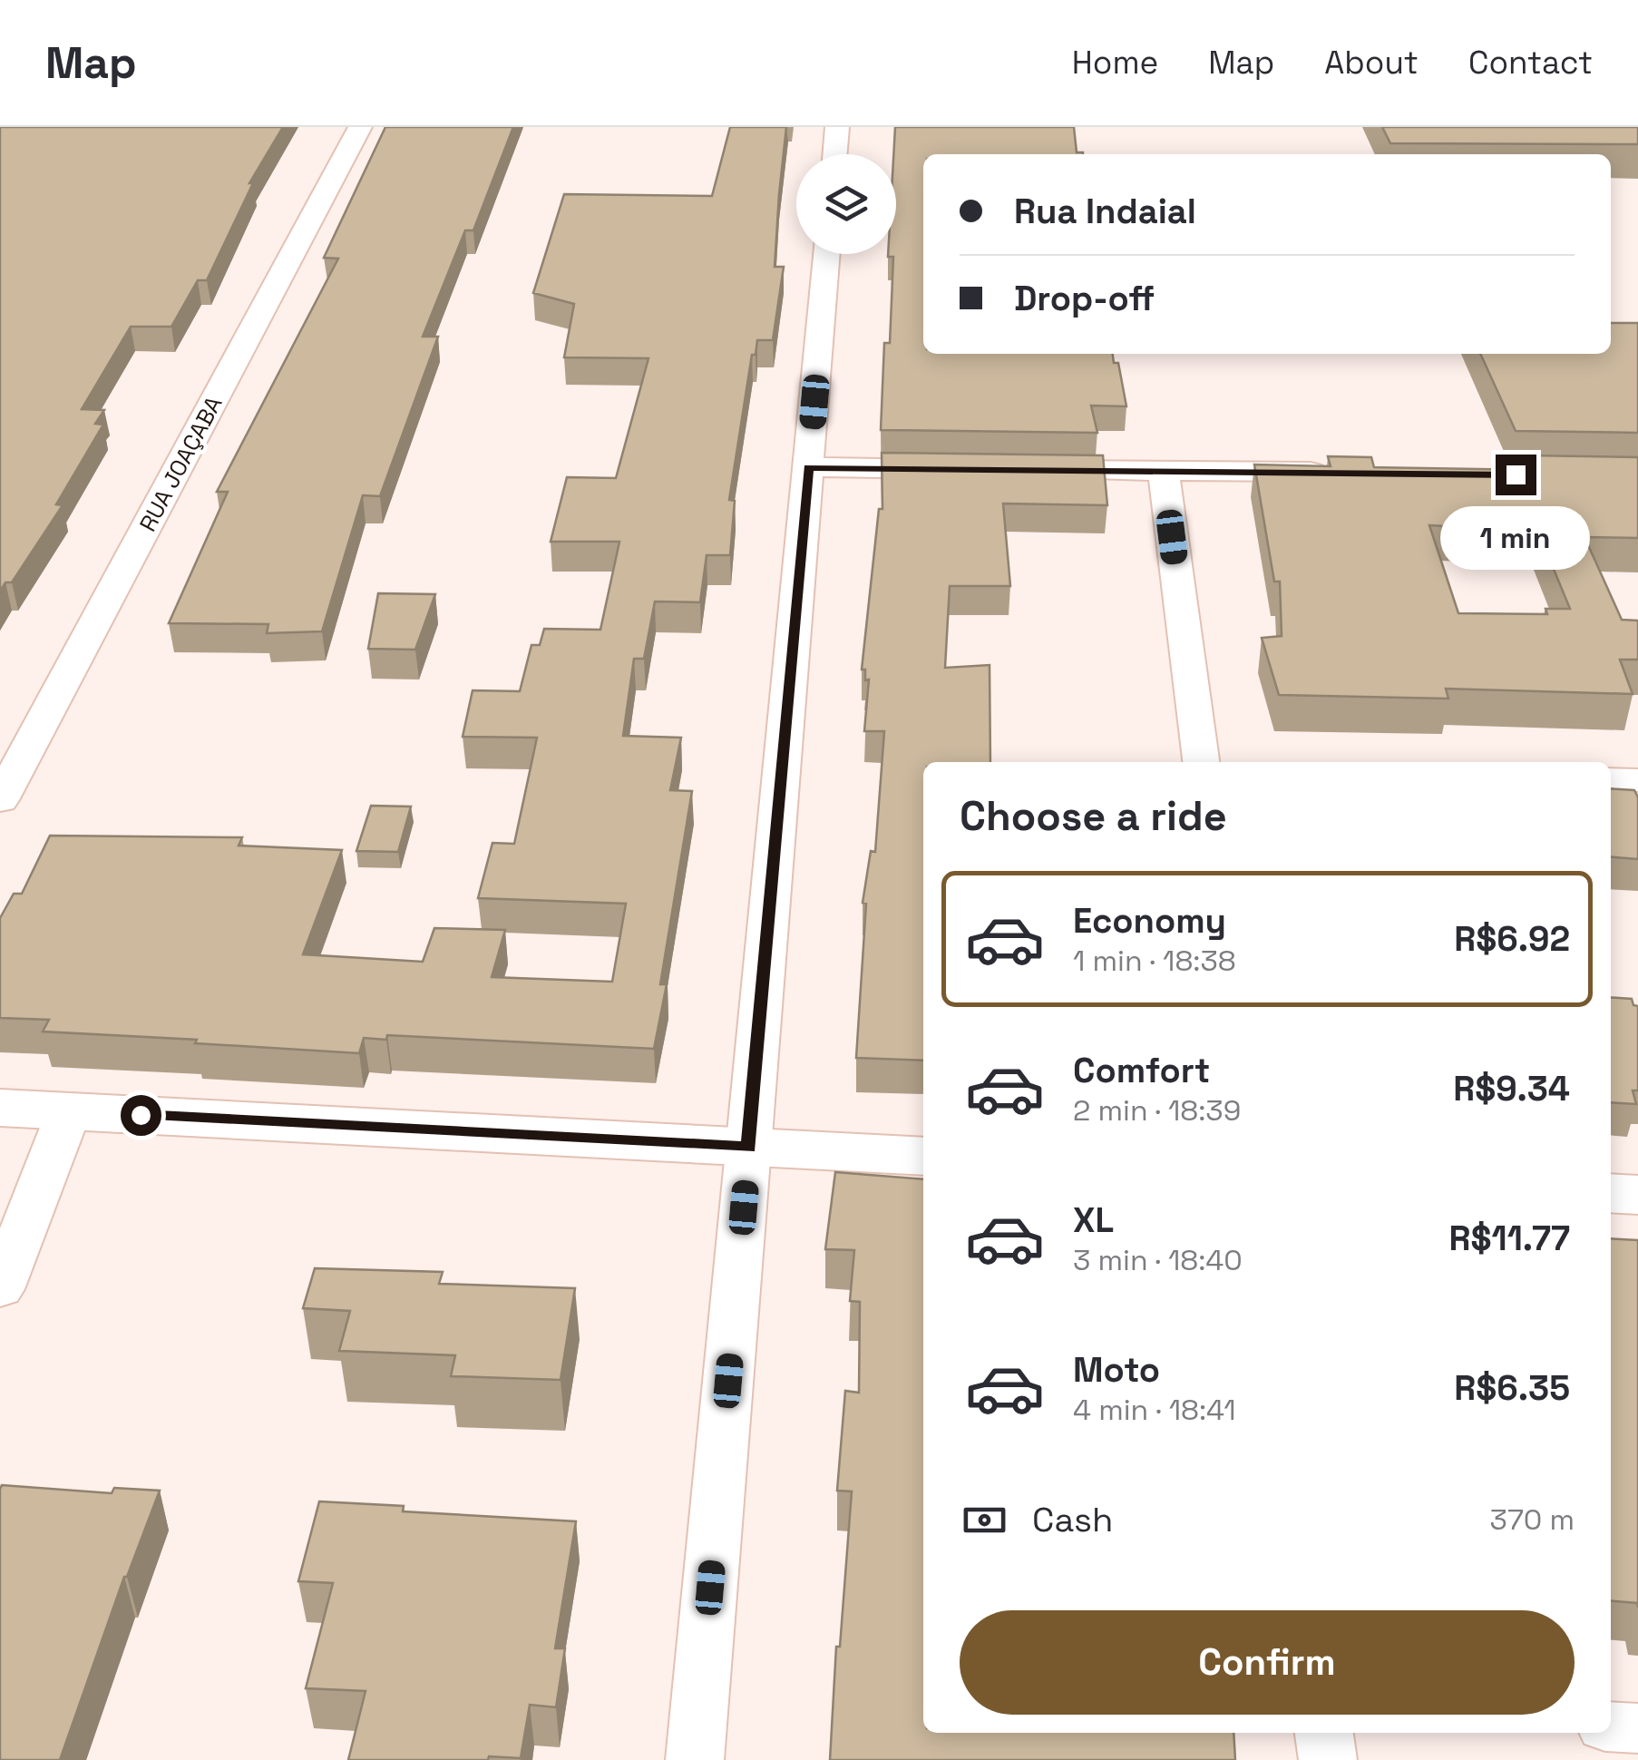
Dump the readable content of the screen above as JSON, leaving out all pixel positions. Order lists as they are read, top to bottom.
{
  "streets": {
    "street": ["RUA JOAÇABA"]
  },
  "page": {
    "header": "Map",
    "nav": [
      "Home",
      "Map",
      "About",
      "Contact"
    ],
    "banner": ["Rua Indaial", "Drop-off"],
    "bubble": "1 min",
    "heading": "Choose a ride",
    "list": [
      {
        "name": "Economy",
        "note": "1 min · 18:38",
        "value": "R$6.92"
      },
      {
        "name": "Comfort",
        "note": "2 min · 18:39",
        "value": "R$9.34"
      },
      {
        "name": "XL",
        "note": "3 min · 18:40",
        "value": "R$11.77"
      },
      {
        "name": "Moto",
        "note": "4 min · 18:41",
        "value": "R$6.35"
      }
    ],
    "pay": ["Cash", "370 m"],
    "buttons": "Confirm"
  }
}
